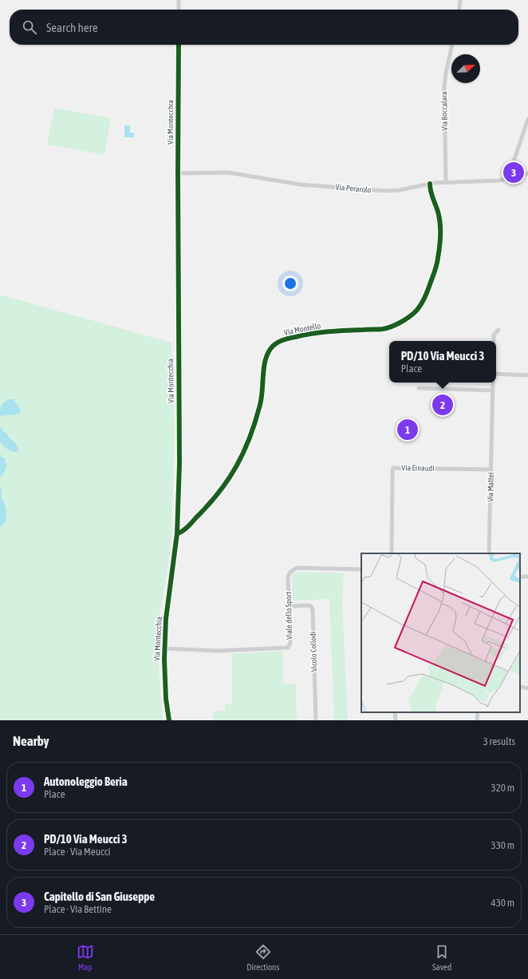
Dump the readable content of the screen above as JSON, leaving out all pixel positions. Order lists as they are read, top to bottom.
{
  "streets": {
    "street": [
      "Via Boccalara",
      "Via Montecchia",
      "Via Perarolo",
      "Via Montello",
      "Via Einaudi",
      "Via Mattei",
      "Viale dello Sport",
      "Vicolo Collodi"
    ]
  },
  "crossings": [
    ["Via Boccalara", "Via Perarolo"],
    ["Via Montecchia", "Via Perarolo"],
    ["Via Montecchia", "Via Montello"],
    ["Via Montecchia", "Viale dello Sport"],
    ["Via Perarolo", "Via Montello"],
    ["Via Einaudi", "Via Mattei"],
    ["Viale dello Sport", "Vicolo Collodi"]
  ],
  "north": "top right",
  "page": {
    "search": "Search here",
    "pins": ["3", "2", "1"],
    "popup": ["PD/10 Via Meucci 3", "Place"],
    "heading": ["Nearby", "3 results"],
    "list": [
      {
        "mark": "1",
        "name": "Autonoleggio Beria",
        "note": "Place",
        "value": "320 m"
      },
      {
        "mark": "2",
        "name": "PD/10 Via Meucci 3",
        "note": "Place · Via Meucci",
        "value": "330 m"
      },
      {
        "mark": "3",
        "name": "Capitello di San Giuseppe",
        "note": "Place · Via Bettine",
        "value": "430 m"
      }
    ],
    "nav": ["Map", "Directions", "Saved"]
  }
}
